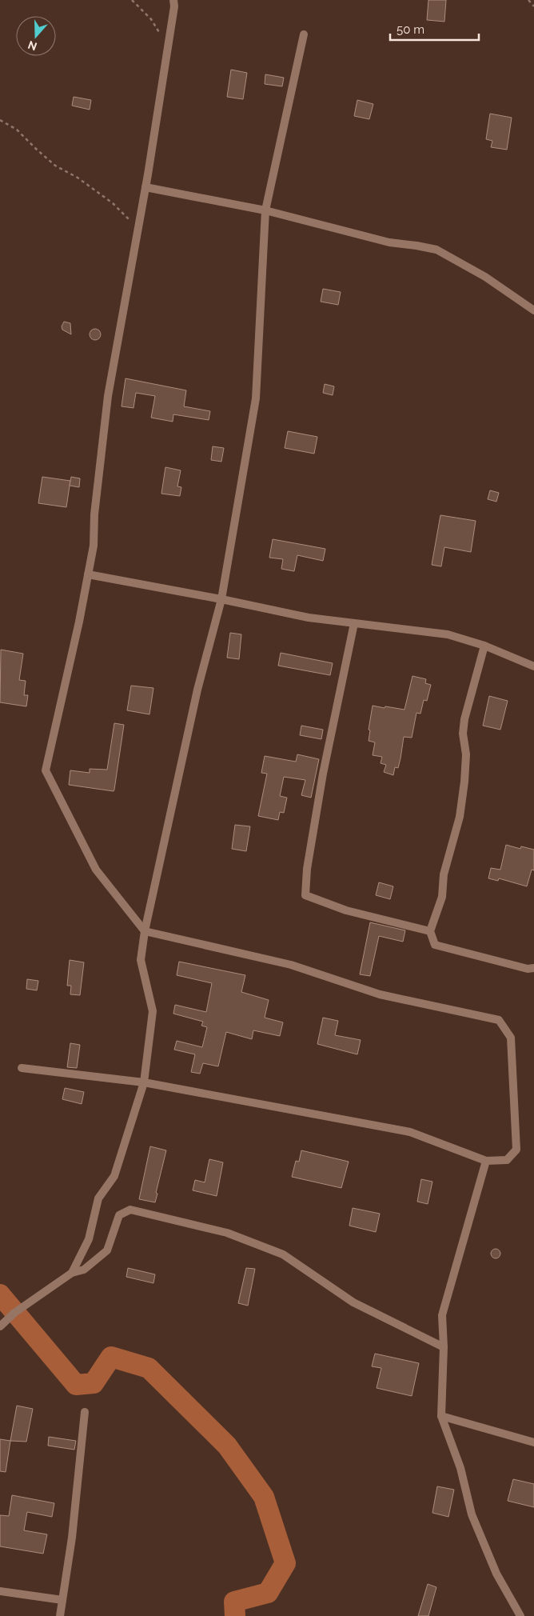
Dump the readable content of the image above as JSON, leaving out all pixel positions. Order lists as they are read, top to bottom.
{
  "scale_bar": "50 m",
  "north": "bottom"
}
